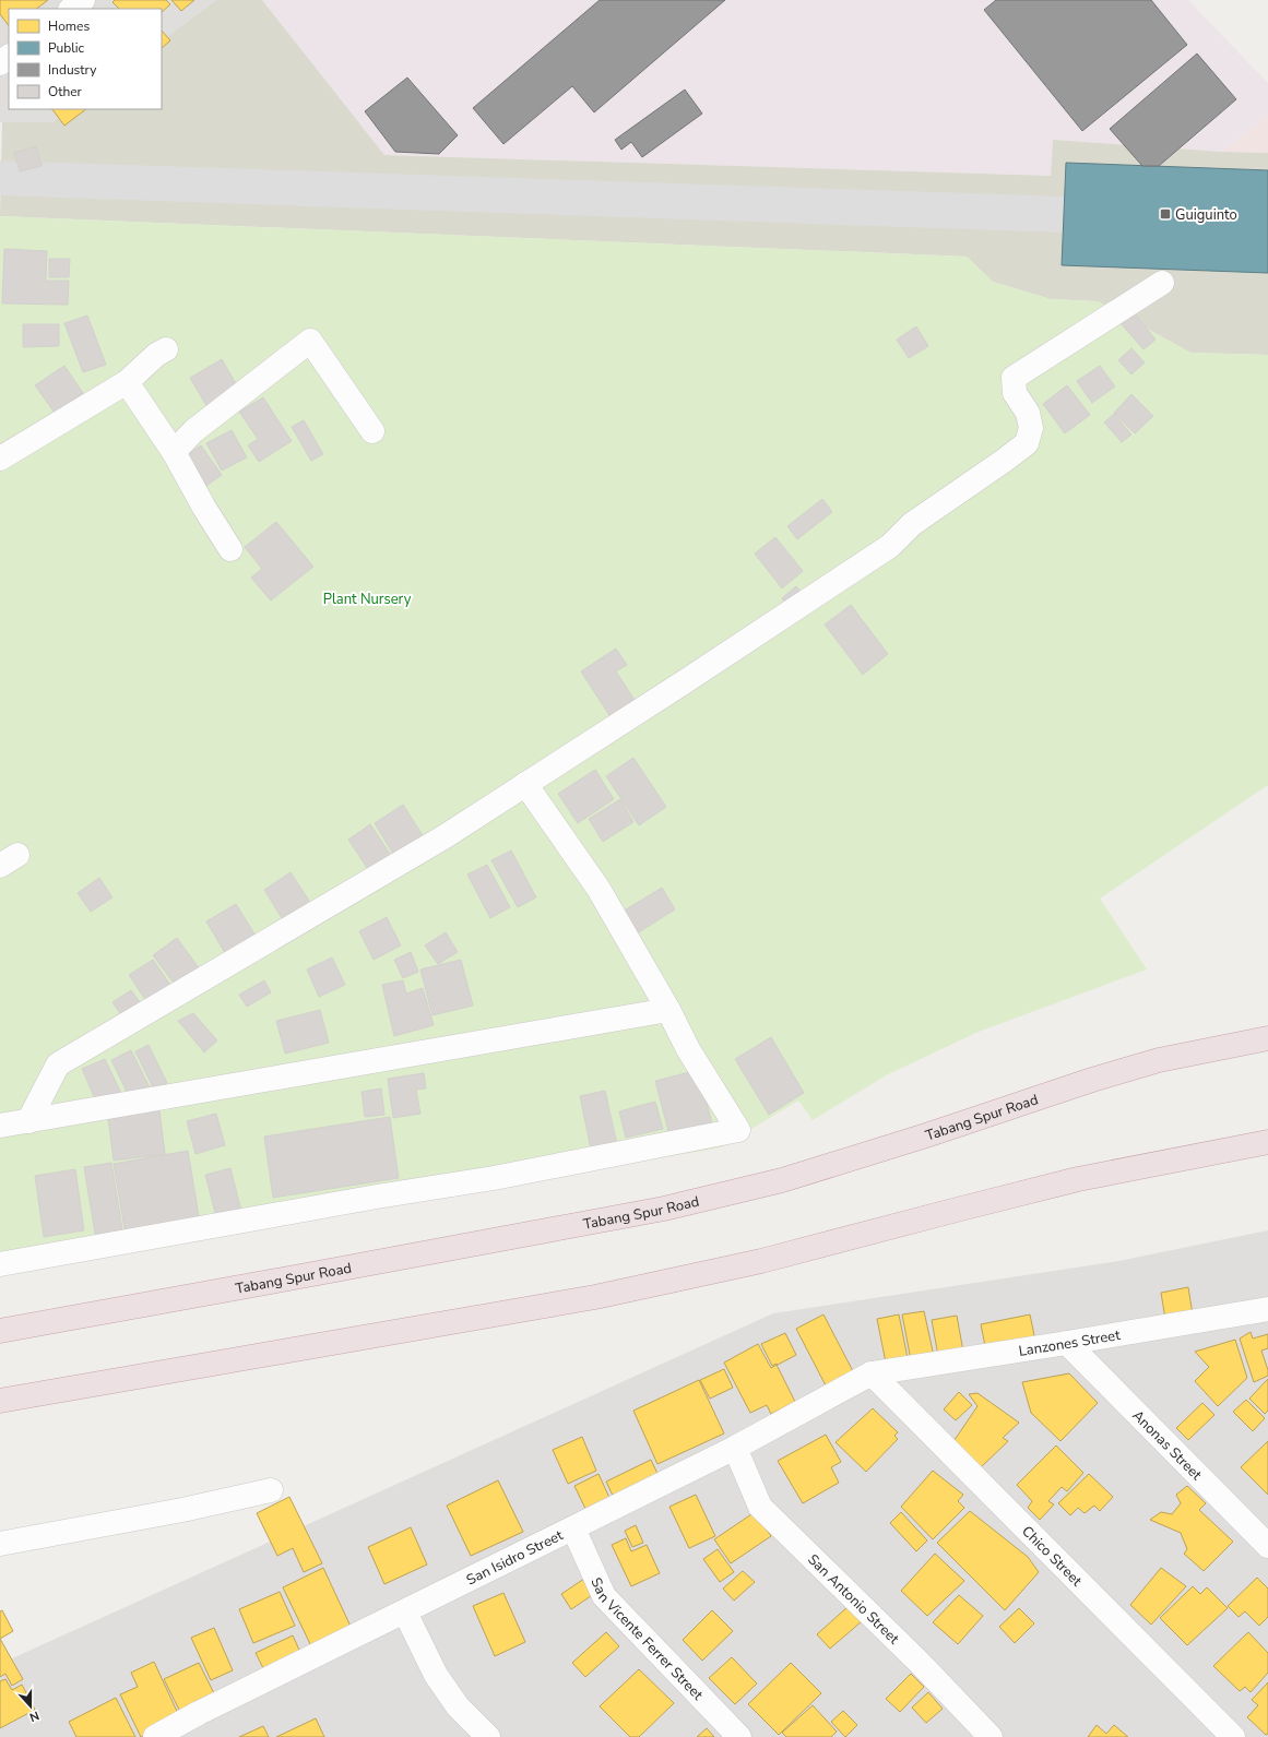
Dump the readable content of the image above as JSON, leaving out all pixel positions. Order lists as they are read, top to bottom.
{
  "streets": {
    "highway": ["Tabang Spur Road"],
    "street": [
      "Lanzones Street",
      "Anonas Street",
      "Chico Street",
      "San Isidro Street",
      "San Antonio Street",
      "San Vicente Ferrer Street"
    ]
  },
  "crossings": [
    ["Lanzones Street", "Anonas Street"],
    ["Lanzones Street", "Chico Street"],
    ["Lanzones Street", "San Isidro Street"],
    ["Chico Street", "San Isidro Street"],
    ["San Isidro Street", "San Antonio Street"],
    ["San Isidro Street", "San Vicente Ferrer Street"]
  ],
  "parks": ["Plant Nursery"],
  "places": {
    "transit": ["Guiguinto"]
  },
  "legend": [
    "Homes",
    "Public",
    "Industry",
    "Other"
  ],
  "north": "bottom"
}
